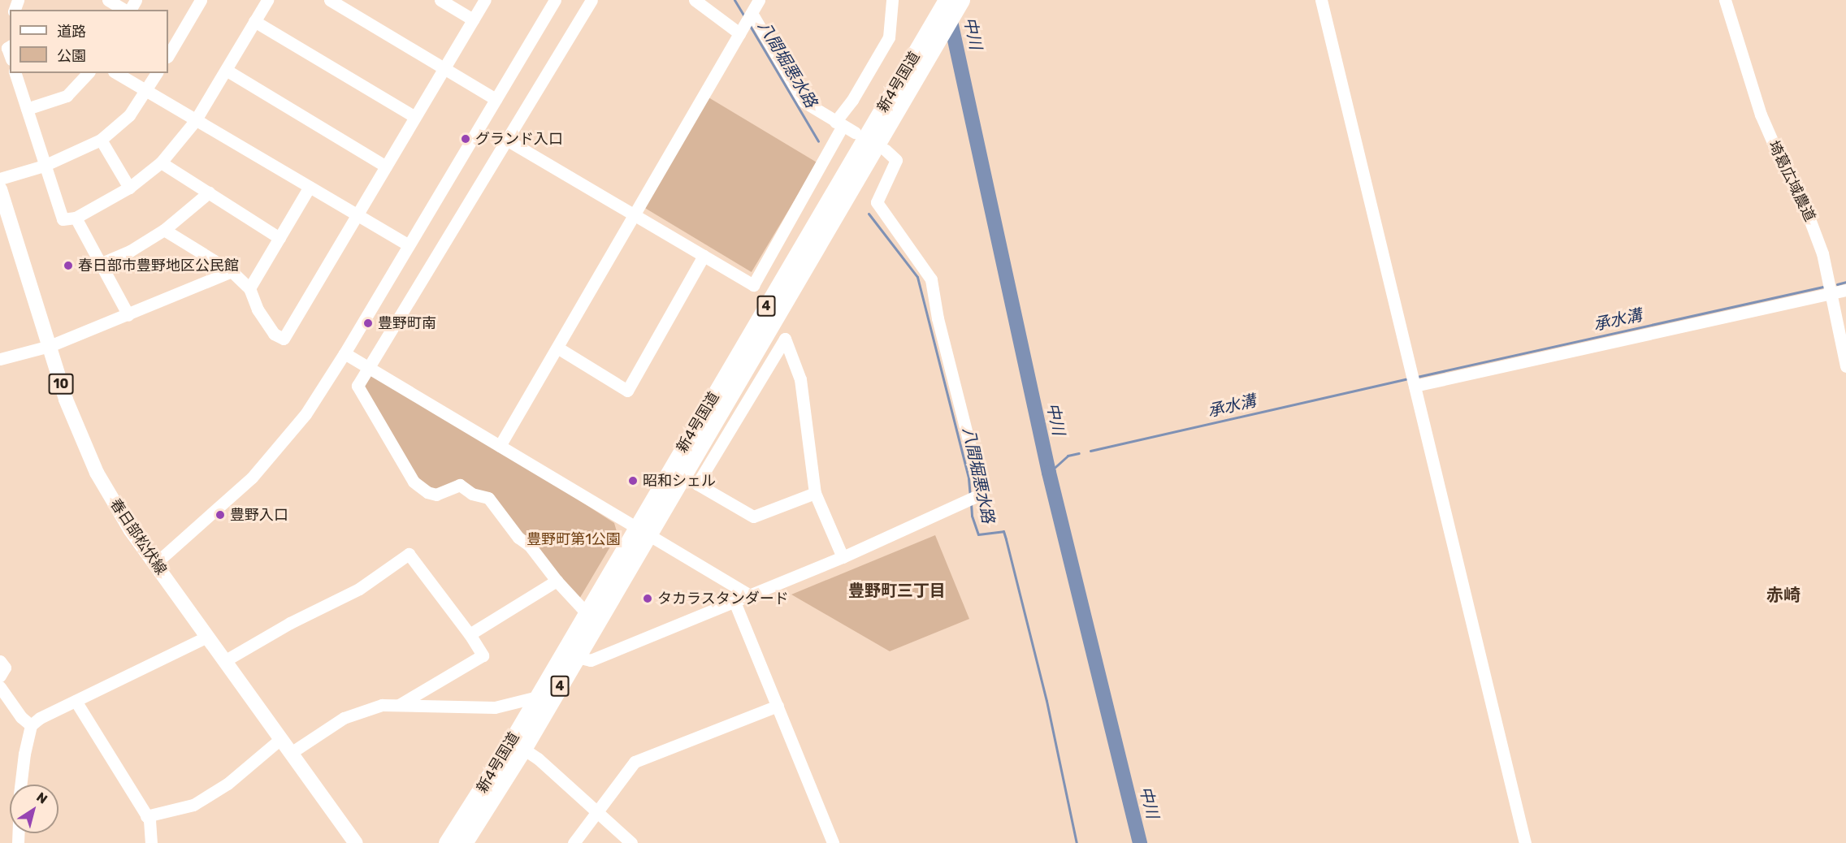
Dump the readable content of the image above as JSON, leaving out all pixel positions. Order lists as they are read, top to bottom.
{
  "streets": {
    "highway": ["新4号国道", "4"],
    "main road": ["10", "春日部松伏線"],
    "street": ["埼葛広域農道"]
  },
  "districts": ["豊野町三丁目", "赤崎"],
  "water": ["中川", "八間堀悪水路", "承水溝"],
  "parks": ["豊野町第1公園"],
  "places": [
    "グランド入口",
    "春日部市豊野地区公民館",
    "豊野町南",
    "昭和シェル",
    "豊野入口",
    "タカラスタンダード"
  ],
  "legend": ["道路", "公園"],
  "north": "top right"
}
